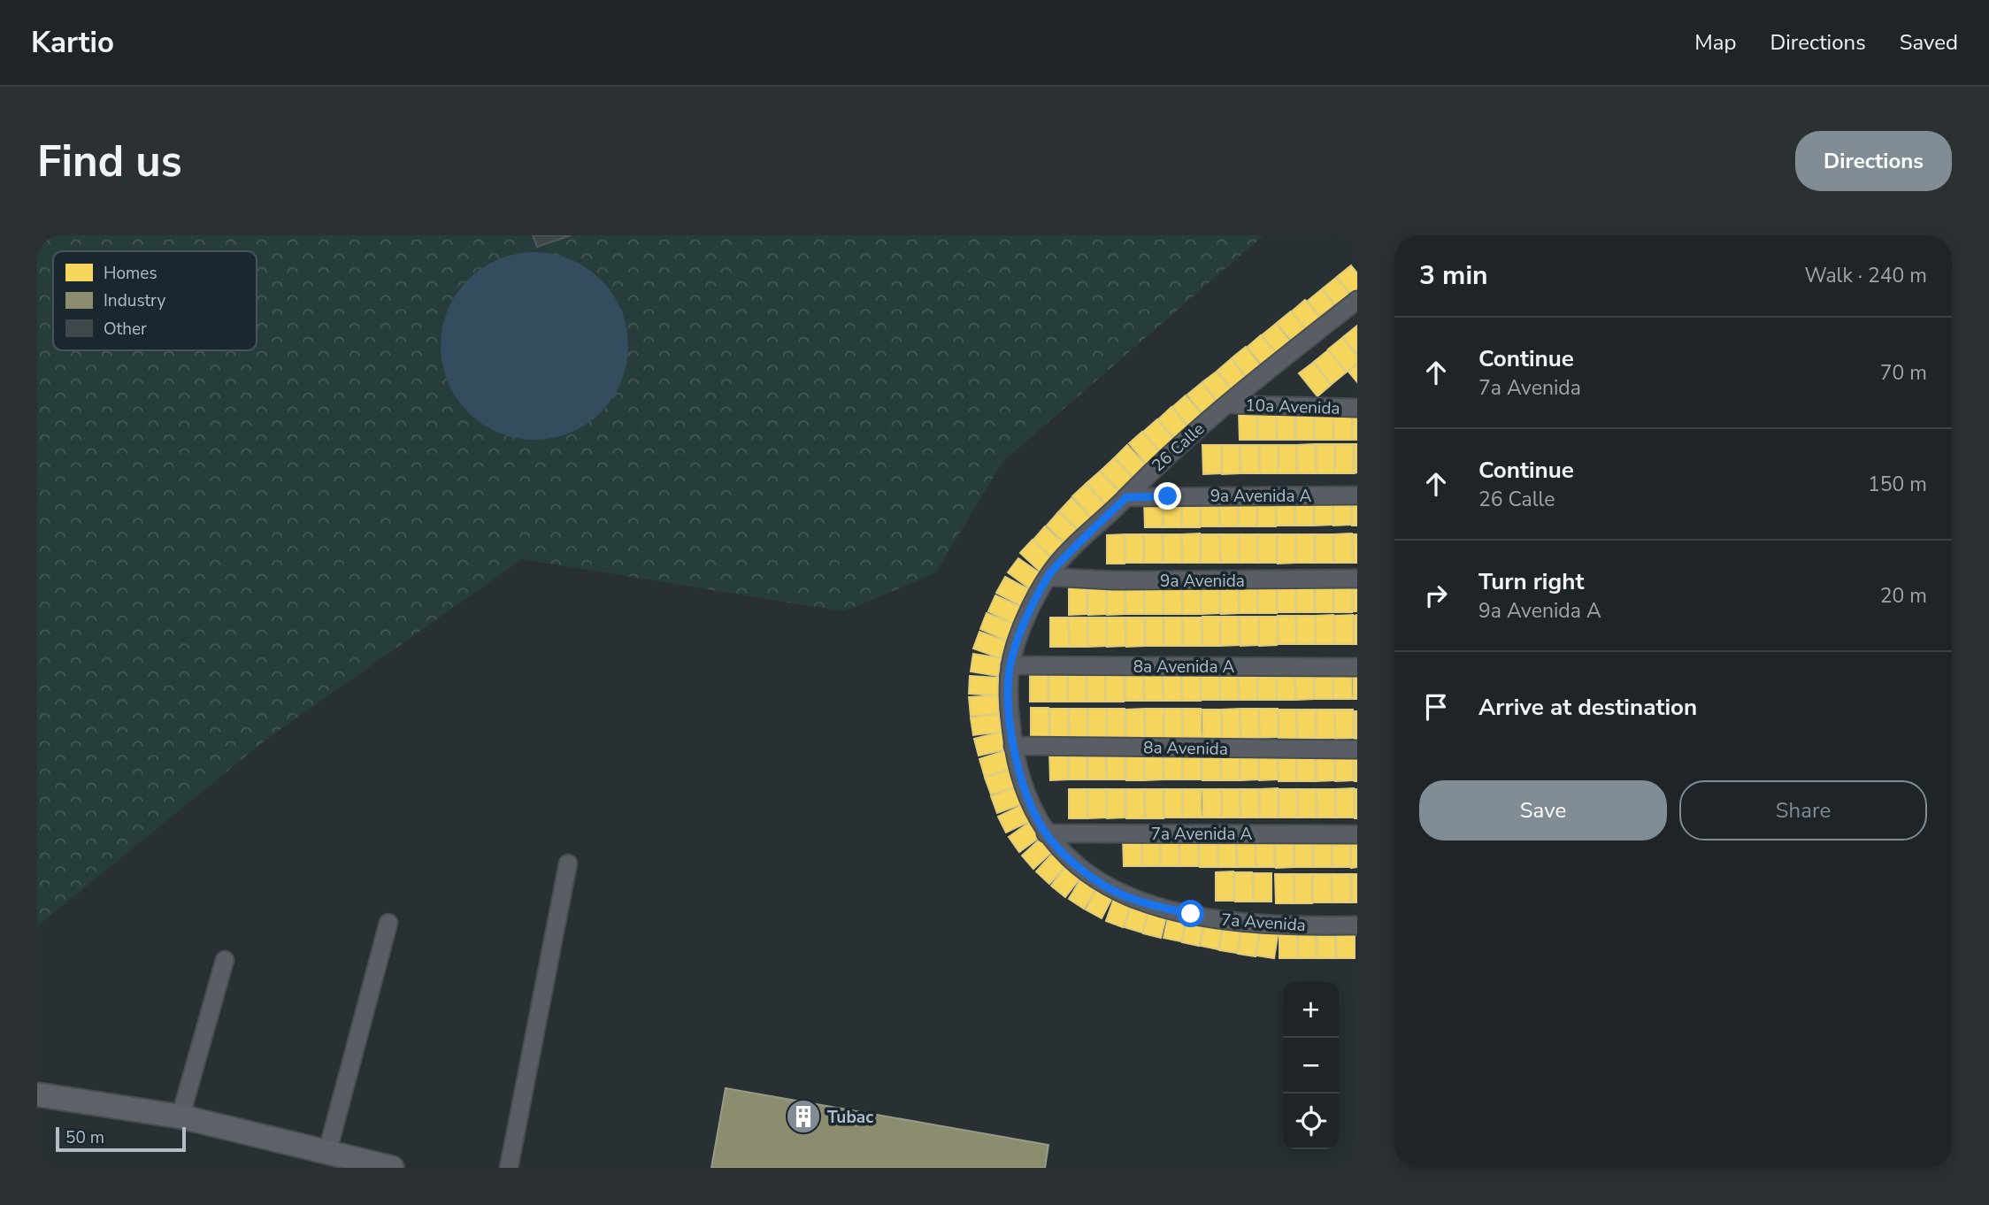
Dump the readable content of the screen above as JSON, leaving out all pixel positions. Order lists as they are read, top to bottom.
{
  "streets": {
    "street": [
      "10a Avenida",
      "26 Calle",
      "9a Avenida A",
      "9a Avenida",
      "8a Avenida A",
      "8a Avenida",
      "7a Avenida A",
      "7a Avenida"
    ]
  },
  "crossings": [
    ["10a Avenida", "26 Calle"],
    ["26 Calle", "9a Avenida A"],
    ["26 Calle", "9a Avenida"],
    ["26 Calle", "8a Avenida A"],
    ["26 Calle", "8a Avenida"],
    ["26 Calle", "7a Avenida A"],
    ["26 Calle", "7a Avenida"],
    ["7a Avenida A", "7a Avenida"]
  ],
  "places": {
    "building": ["Tubac"]
  },
  "legend": ["Homes", "Industry", "Other"],
  "scale_bar": "50 m",
  "page": {
    "header": "Kartio",
    "nav": ["Map", "Directions", "Saved"],
    "buttons": [
      "Directions",
      ["Save", "Share"]
    ],
    "title": "Find us",
    "heading": ["3 min", "Walk · 240 m"],
    "list": [
      ["Continue", "7a Avenida", "70 m"],
      ["Continue", "26 Calle", "150 m"],
      ["Turn right", "9a Avenida A", "20 m"],
      "Arrive at destination"
    ],
    "map_buttons": ["+", "−"],
    "scale": "50 m"
  }
}
